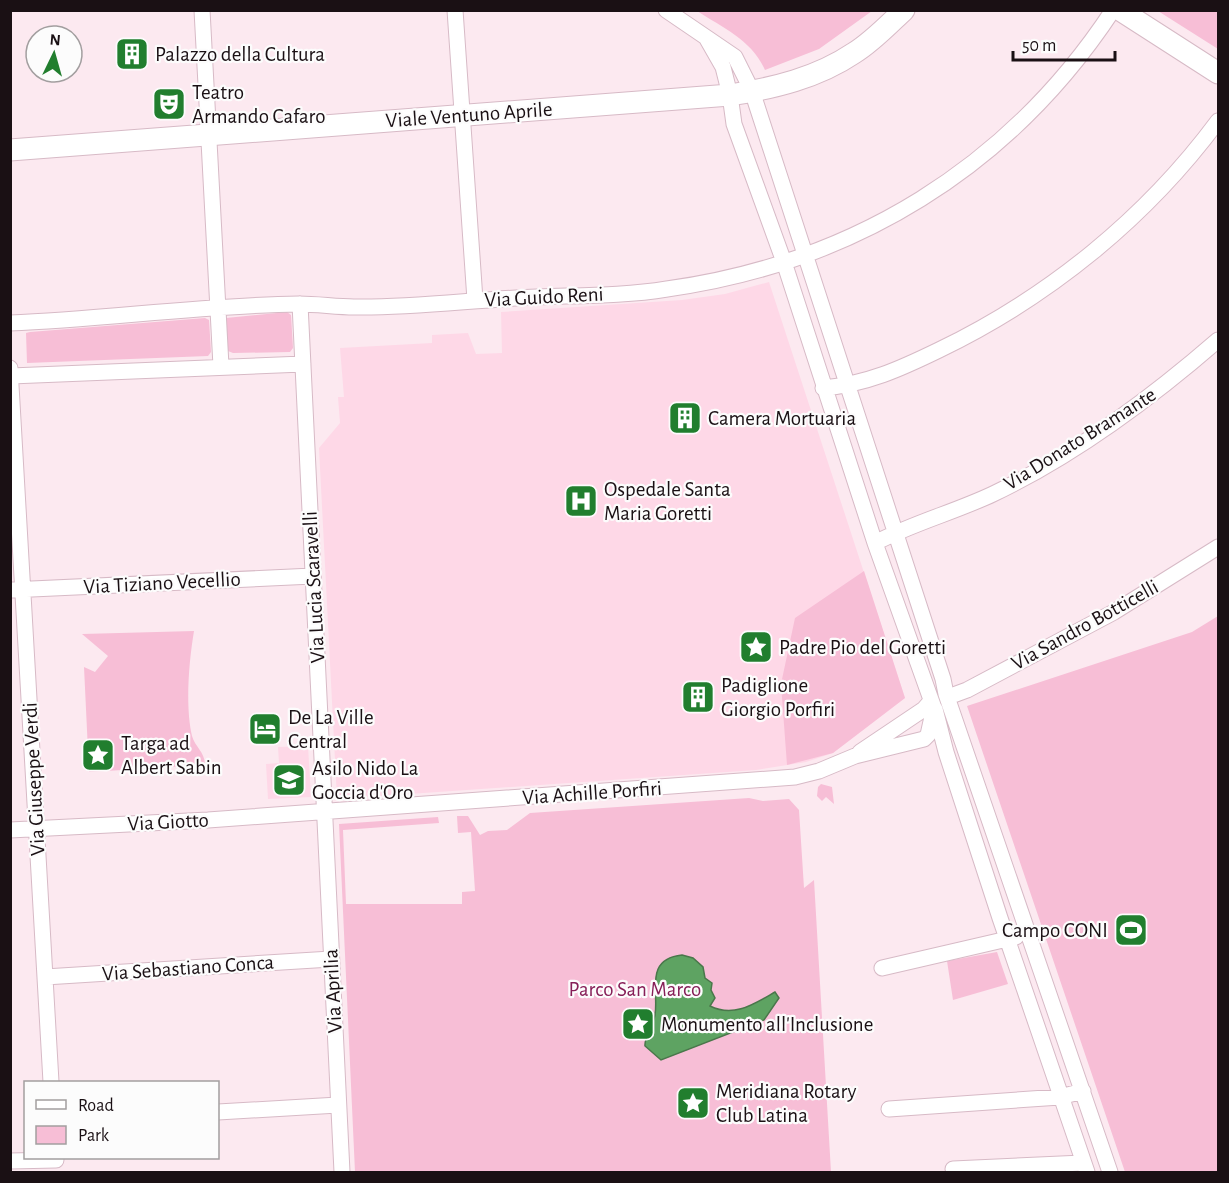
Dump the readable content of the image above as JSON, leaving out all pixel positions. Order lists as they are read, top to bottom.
{
  "streets": {
    "main road": ["Viale Ventuno Aprile"],
    "street": [
      "Via Guido Reni",
      "Via Donato Bramante",
      "Via Tiziano Vecellio",
      "Via Lucia Scaravelli",
      "Via Sandro Botticelli",
      "Via Giuseppe Verdi",
      "Via Achille Porfiri",
      "Via Giotto",
      "Via Sebastiano Conca",
      "Via Aprilia"
    ]
  },
  "crossings": [
    ["Via Guido Reni", "Via Lucia Scaravelli"],
    ["Via Tiziano Vecellio", "Via Lucia Scaravelli"],
    ["Via Tiziano Vecellio", "Via Giuseppe Verdi"],
    ["Via Lucia Scaravelli", "Via Achille Porfiri"],
    ["Via Lucia Scaravelli", "Via Giotto"],
    ["Via Lucia Scaravelli", "Via Aprilia"],
    ["Via Sandro Botticelli", "Via Achille Porfiri"],
    ["Via Giuseppe Verdi", "Via Giotto"],
    ["Via Giuseppe Verdi", "Via Sebastiano Conca"],
    ["Via Achille Porfiri", "Via Giotto"],
    ["Via Achille Porfiri", "Via Aprilia"],
    ["Via Giotto", "Via Aprilia"],
    ["Via Sebastiano Conca", "Via Aprilia"]
  ],
  "parks": ["Parco San Marco"],
  "places": {
    "building": ["Palazzo della Cultura", "Camera Mortuaria", "Padiglione Giorgio Porfiri"],
    "theatre": ["Teatro Armando Cafaro"],
    "hospital": ["Ospedale Santa Maria Goretti"],
    "place": [
      "Padre Pio del Goretti",
      "Targa ad Albert Sabin",
      "Monumento all'Inclusione",
      "Meridiana Rotary Club Latina"
    ],
    "hotel": ["De La Ville Central"],
    "school or university": ["Asilo Nido La Goccia d'Oro"],
    "sports": ["Campo CONI"]
  },
  "legend": ["Road", "Park"],
  "scale_bar": "50 m",
  "north": "top"
}
